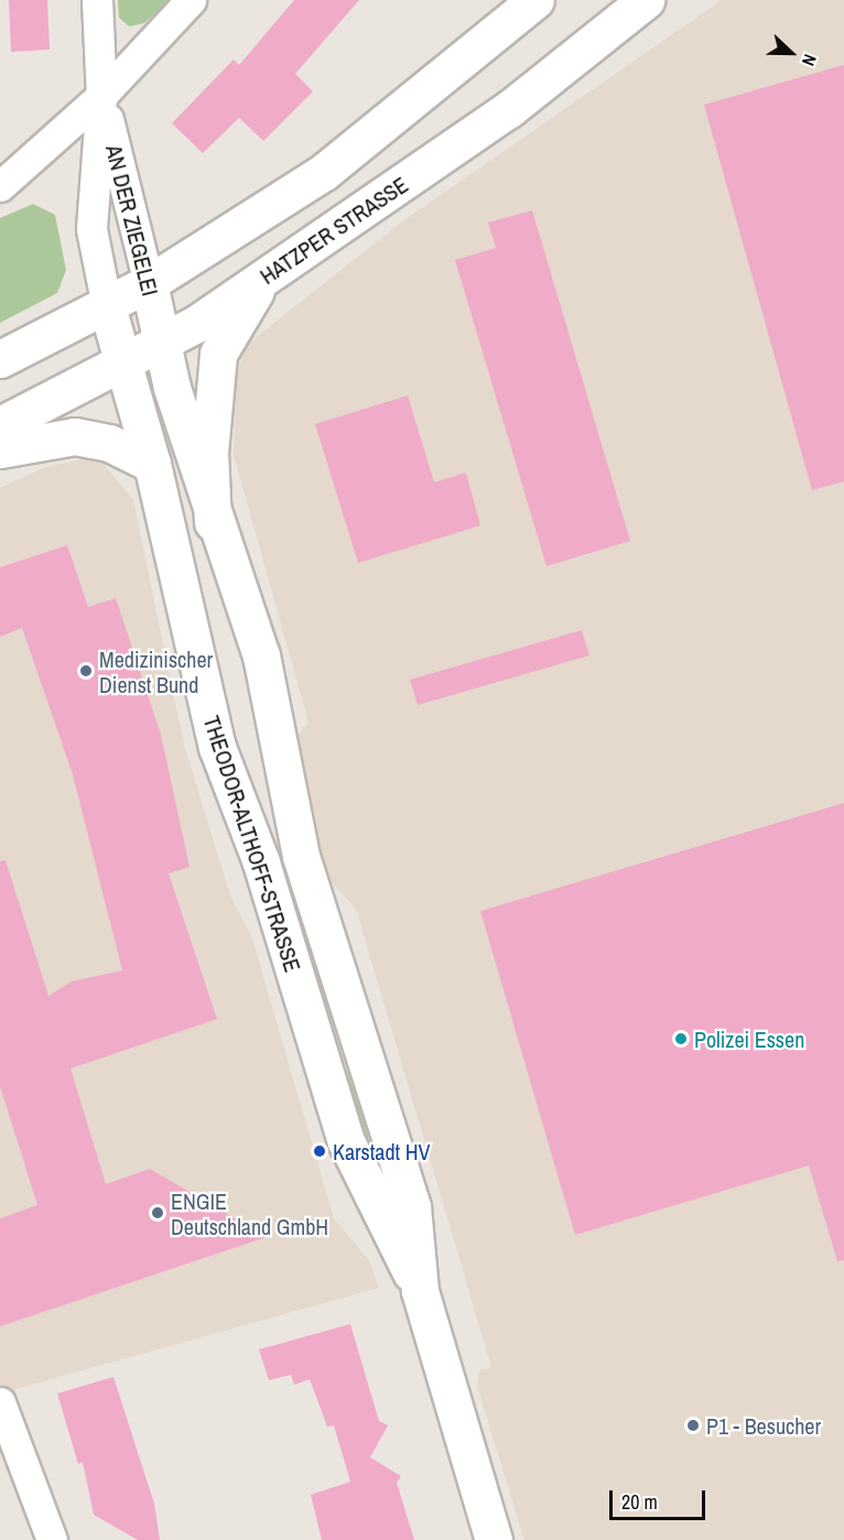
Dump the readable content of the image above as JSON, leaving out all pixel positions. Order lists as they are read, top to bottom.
{
  "streets": {
    "street": ["AN DER ZIEGELEI", "HATZPER STRASSE", "THEODOR-ALTHOFF-STRASSE"]
  },
  "crossings": [
    ["AN DER ZIEGELEI", "HATZPER STRASSE"],
    ["AN DER ZIEGELEI", "THEODOR-ALTHOFF-STRASSE"],
    ["HATZPER STRASSE", "THEODOR-ALTHOFF-STRASSE"]
  ],
  "places": [
    "Medizinischer Dienst Bund",
    "Polizei Essen",
    "Karstadt HV",
    "ENGIE Deutschland GmbH",
    "P1 - Besucher"
  ],
  "scale_bar": "20 m",
  "north": "right"
}
